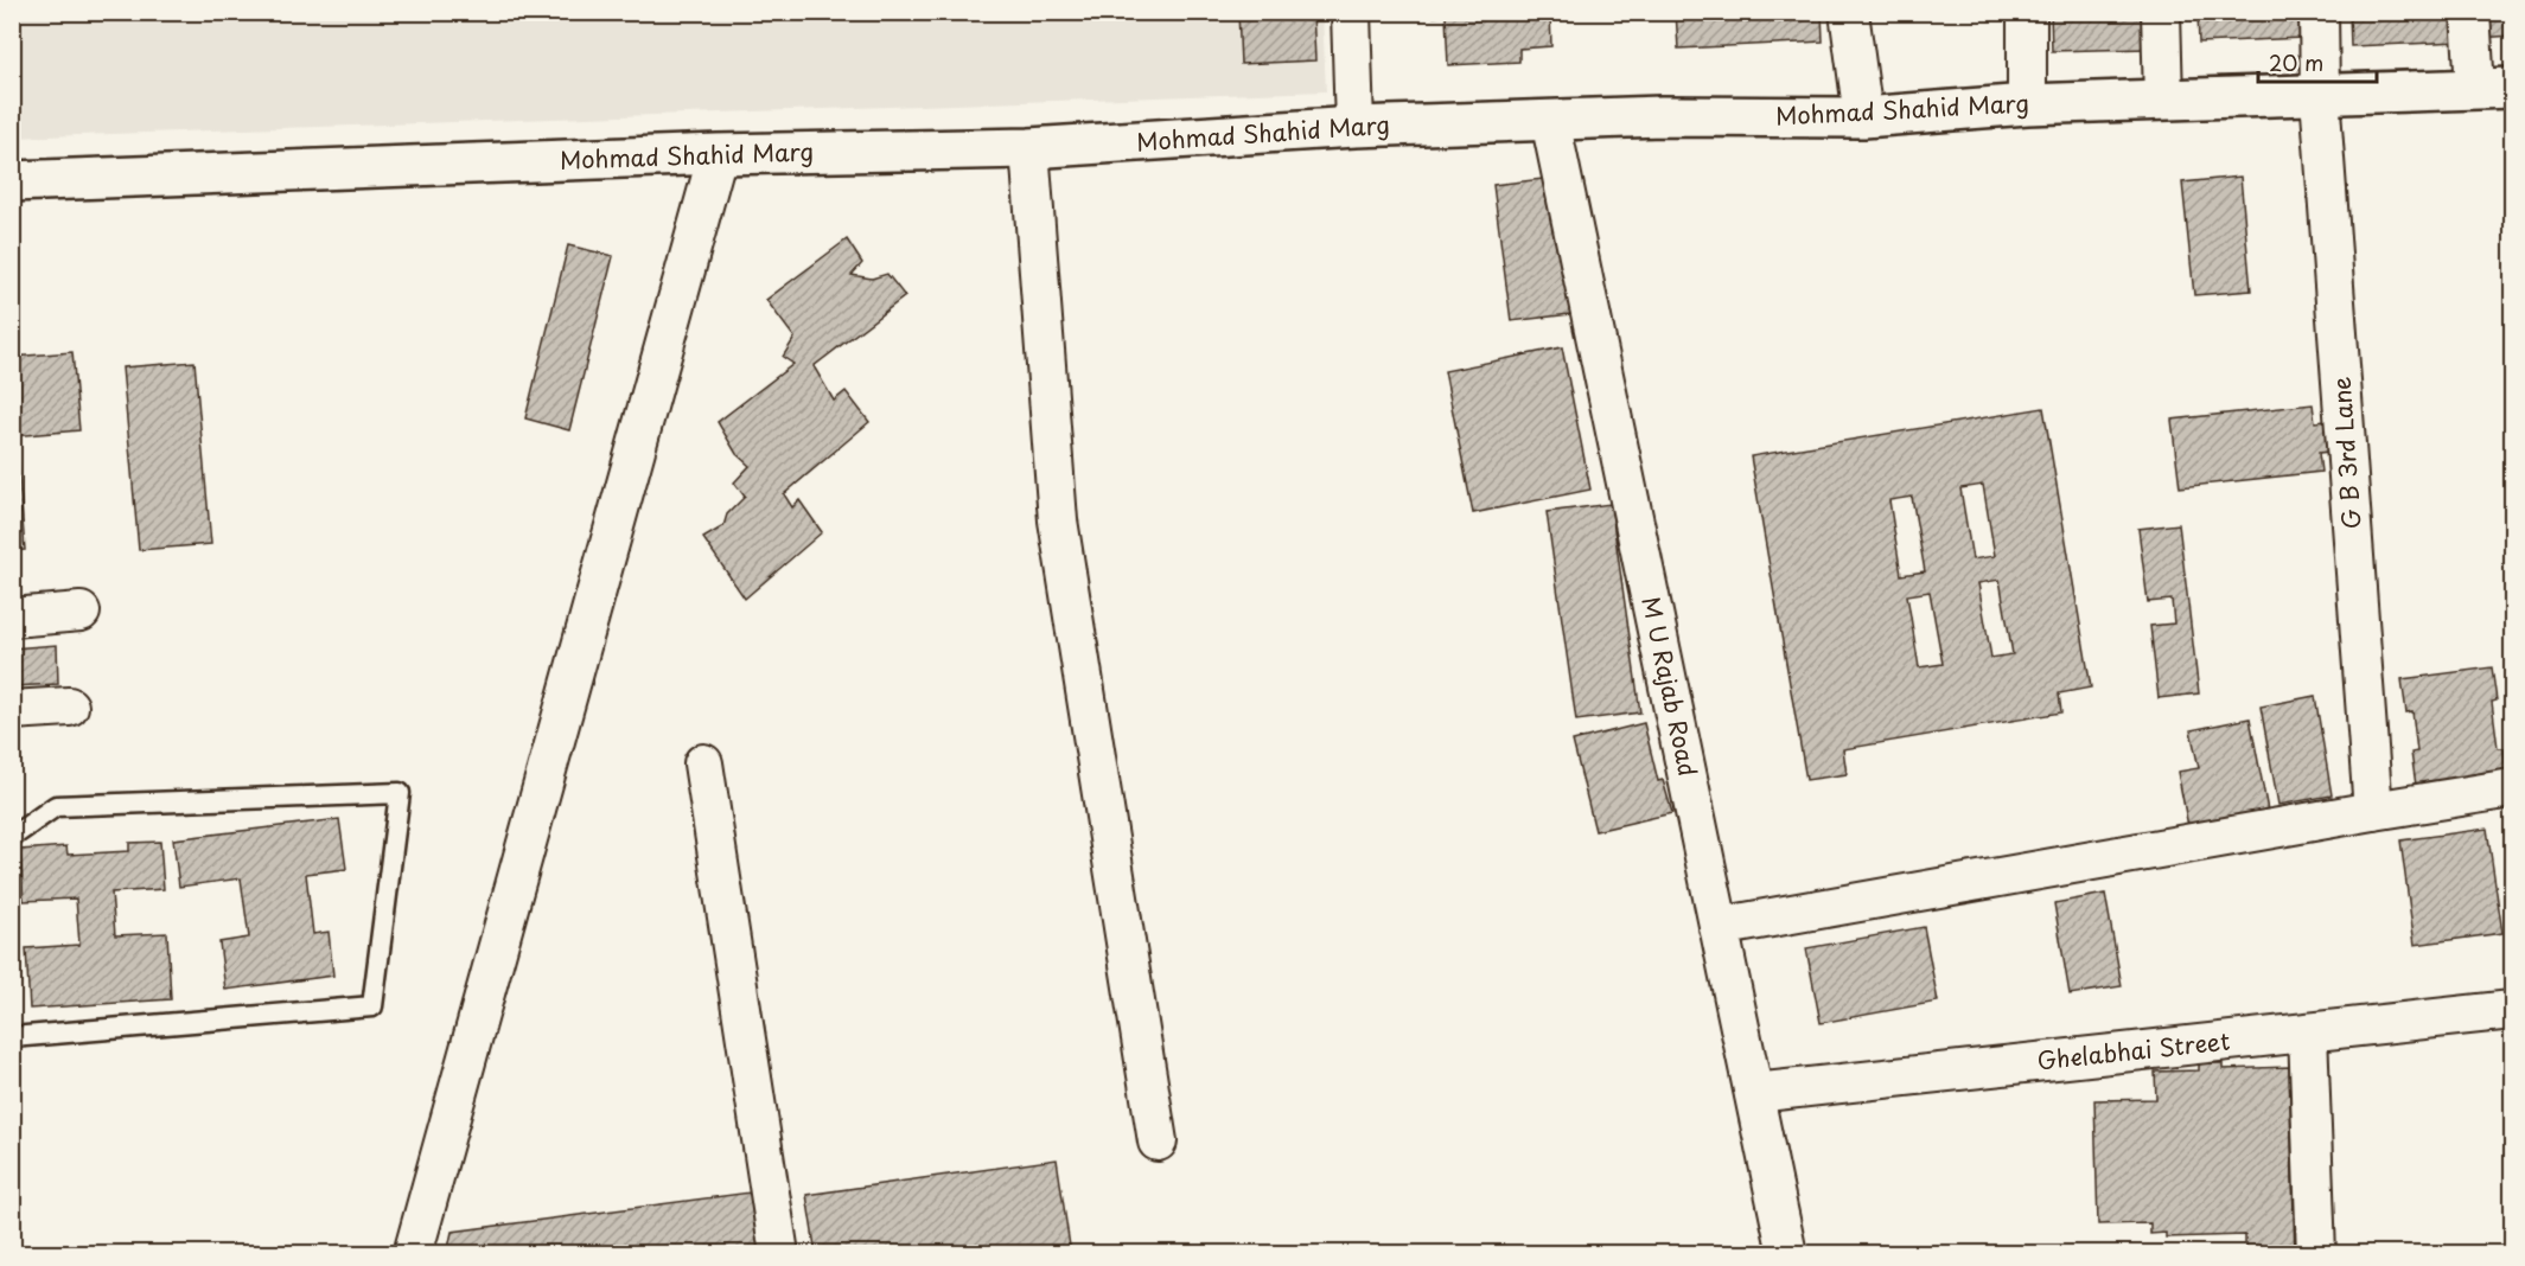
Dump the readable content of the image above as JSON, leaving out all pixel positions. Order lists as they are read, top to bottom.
{
  "streets": {
    "street": [
      "Mohmad Shahid Marg",
      "G B 3rd Lane",
      "M U Rajab Road",
      "Ghelabhai Street"
    ]
  },
  "crossings": [
    ["Mohmad Shahid Marg", "G B 3rd Lane"],
    ["Mohmad Shahid Marg", "M U Rajab Road"],
    ["M U Rajab Road", "Ghelabhai Street"]
  ],
  "scale_bar": "20 m"
}
